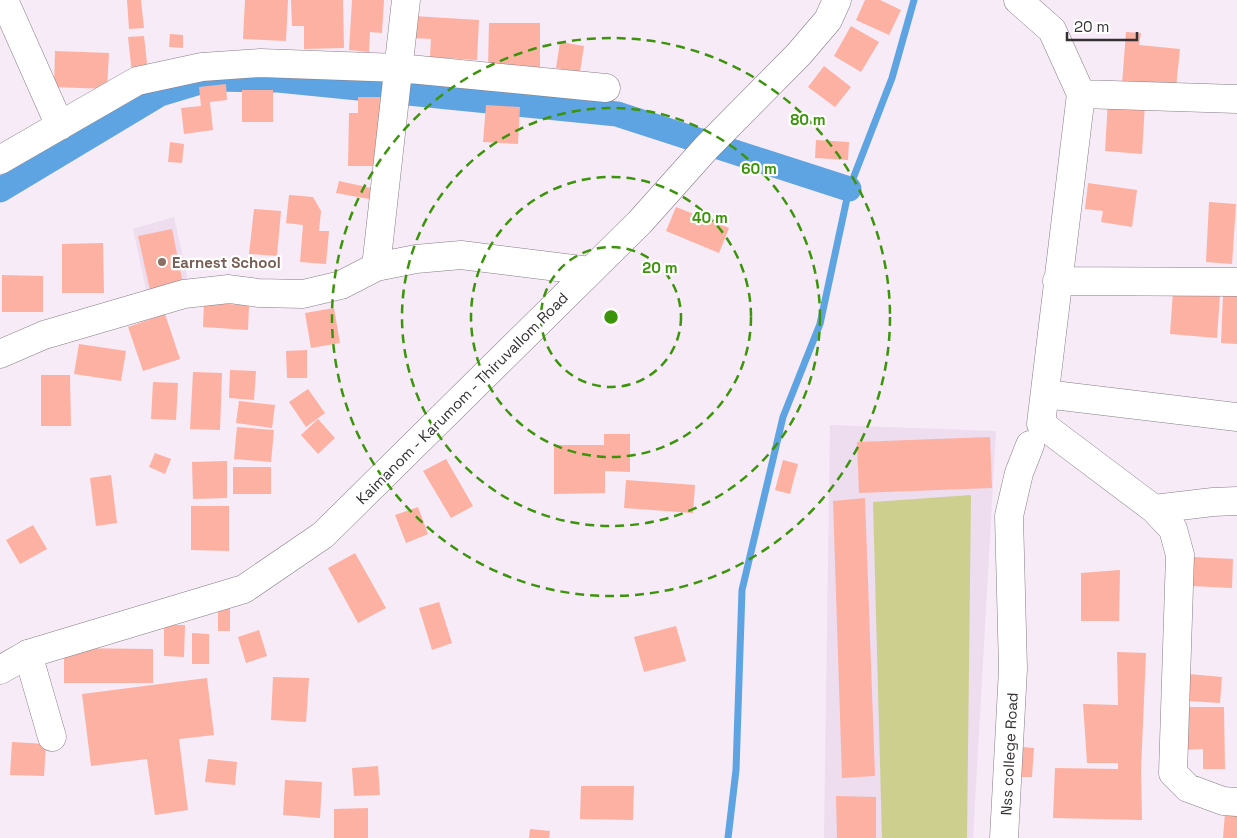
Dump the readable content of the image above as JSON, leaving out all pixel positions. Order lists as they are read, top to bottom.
{
  "streets": {
    "street": ["Kaimanom - Karumom - Thiruvallom Road", "Nss college Road"]
  },
  "places": ["Earnest School"],
  "scale_bar": "20 m",
  "rings": [
    "80 m",
    "60 m",
    "40 m",
    "20 m"
  ]
}
